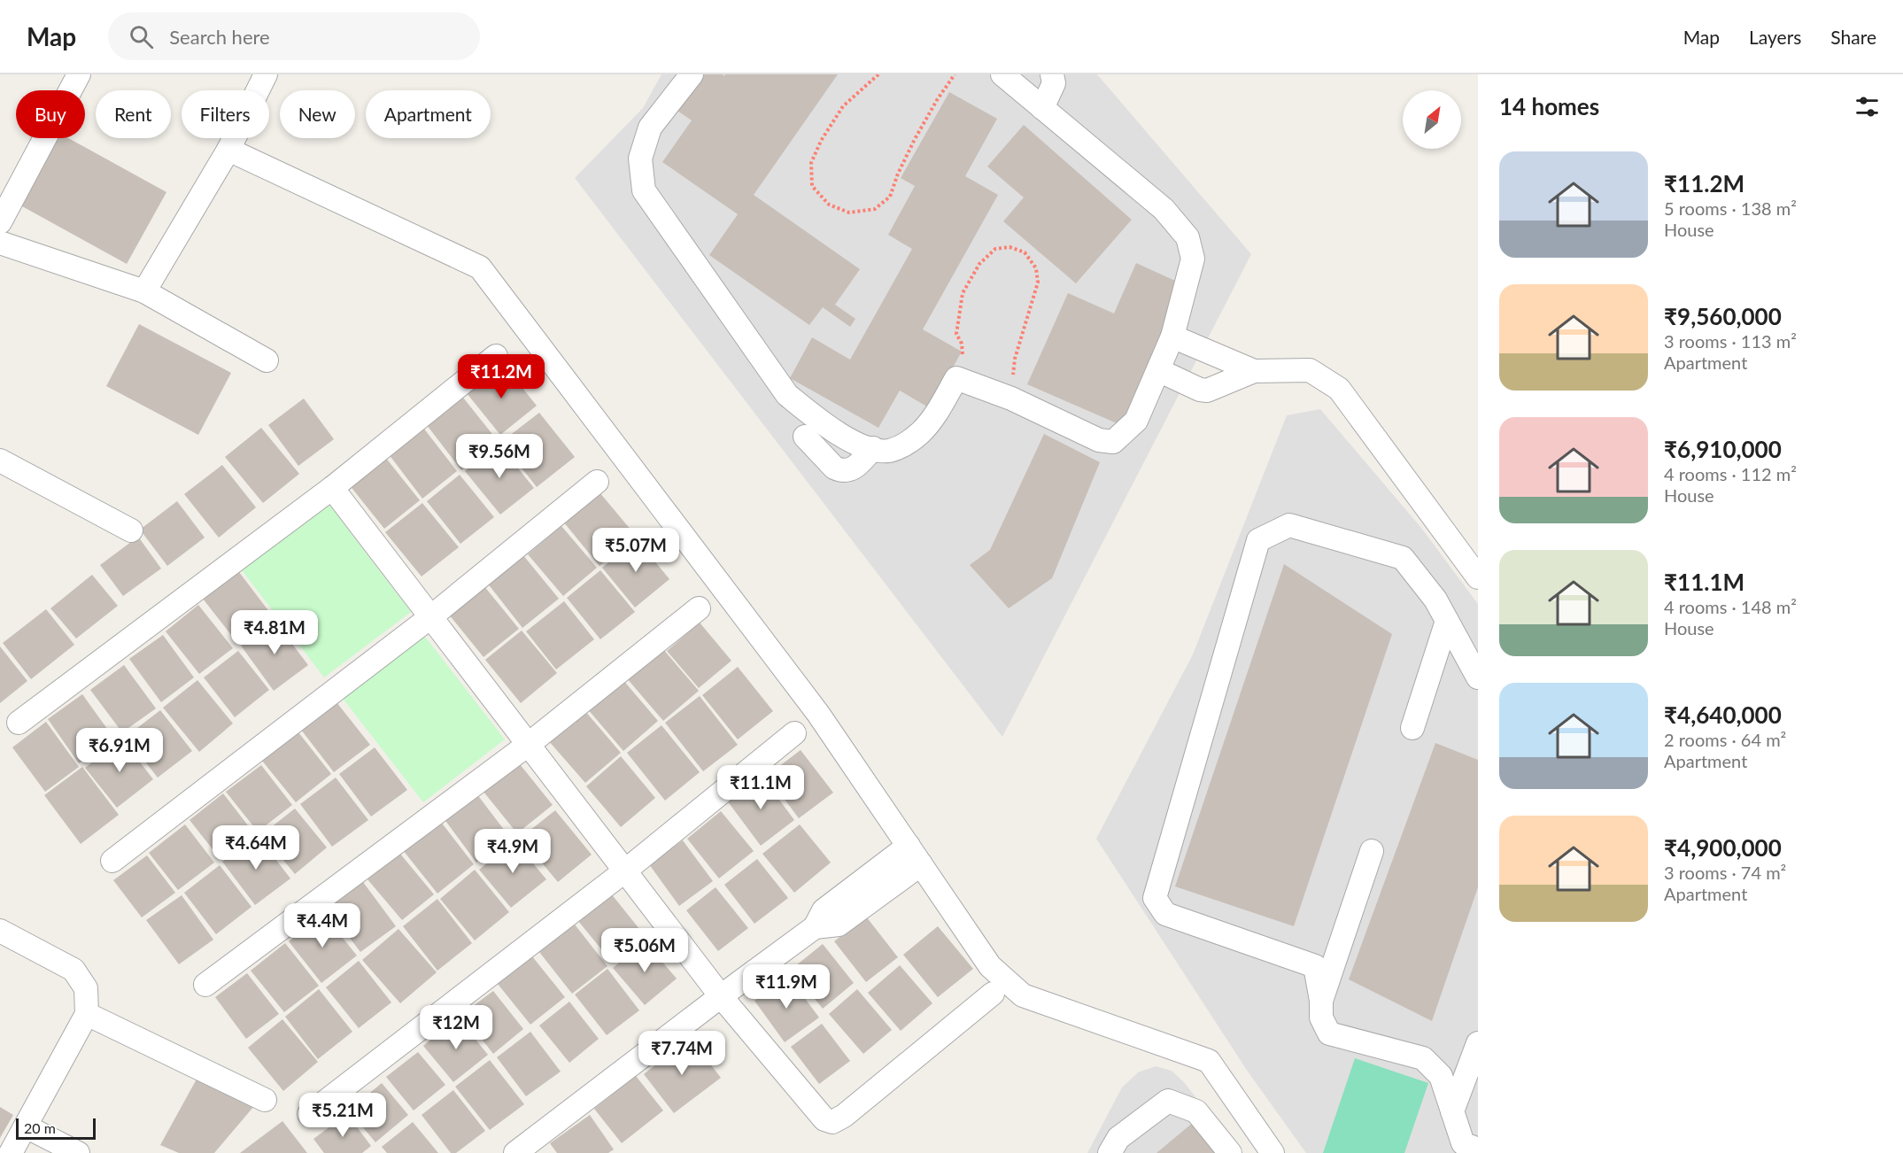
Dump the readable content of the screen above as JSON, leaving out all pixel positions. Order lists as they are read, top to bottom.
{
  "scale_bar": "20 m",
  "north": "top right",
  "page": {
    "header": "Map",
    "search": "Search here",
    "nav": ["Map", "Layers", "Share"],
    "heading": "14 homes",
    "chip": [
      "Buy",
      "Rent",
      "Filters",
      "New",
      "Apartment"
    ],
    "list": [
      {
        "name": "₹11.2M",
        "note": "5 rooms · 138 m² · House"
      },
      {
        "name": "₹9,560,000",
        "note": "3 rooms · 113 m² · Apartment"
      },
      {
        "name": "₹6,910,000",
        "note": "4 rooms · 112 m² · House"
      },
      {
        "name": "₹11.1M",
        "note": "4 rooms · 148 m² · House"
      },
      {
        "name": "₹4,640,000",
        "note": "2 rooms · 64 m² · Apartment"
      },
      {
        "name": "₹4,900,000",
        "note": "3 rooms · 74 m² · Apartment"
      }
    ],
    "price": [
      "₹11.2M",
      "₹9.56M",
      "₹5.07M",
      "₹4.81M",
      "₹6.91M",
      "₹11.1M",
      "₹4.64M",
      "₹4.9M",
      "₹4.4M",
      "₹5.06M",
      "₹11.9M",
      "₹12M",
      "₹7.74M",
      "₹5.21M"
    ],
    "scale": "20 m"
  }
}
